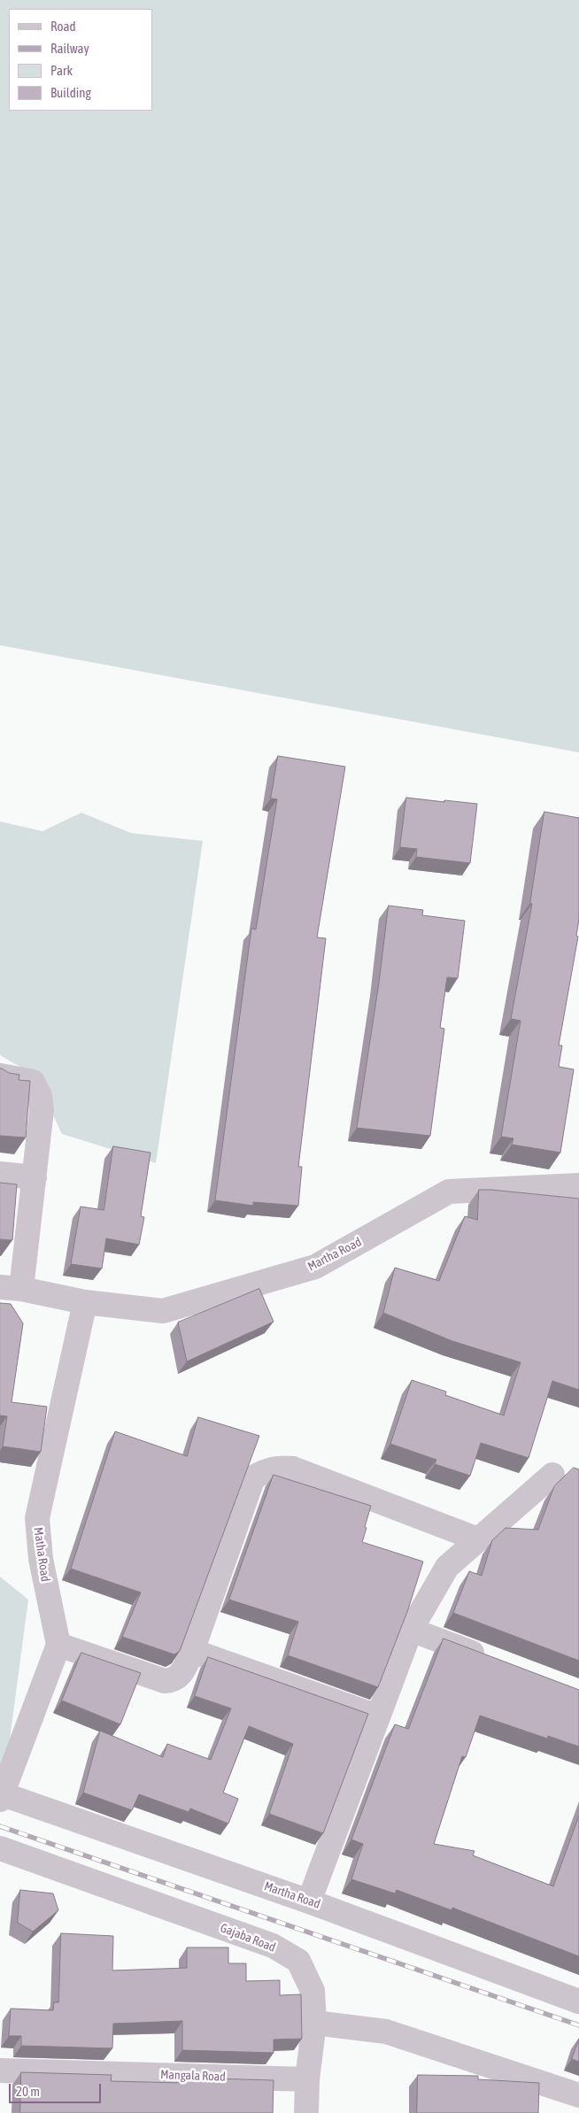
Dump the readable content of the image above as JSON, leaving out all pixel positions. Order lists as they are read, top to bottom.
{
  "streets": {
    "street": [
      "Martha Road",
      "Matha Road",
      "Gajaba Road",
      "Mangala Road"
    ]
  },
  "crossings": [
    ["Martha Road", "Matha Road"]
  ],
  "legend": [
    "Road",
    "Railway",
    "Park",
    "Building"
  ],
  "scale_bar": "20 m"
}
